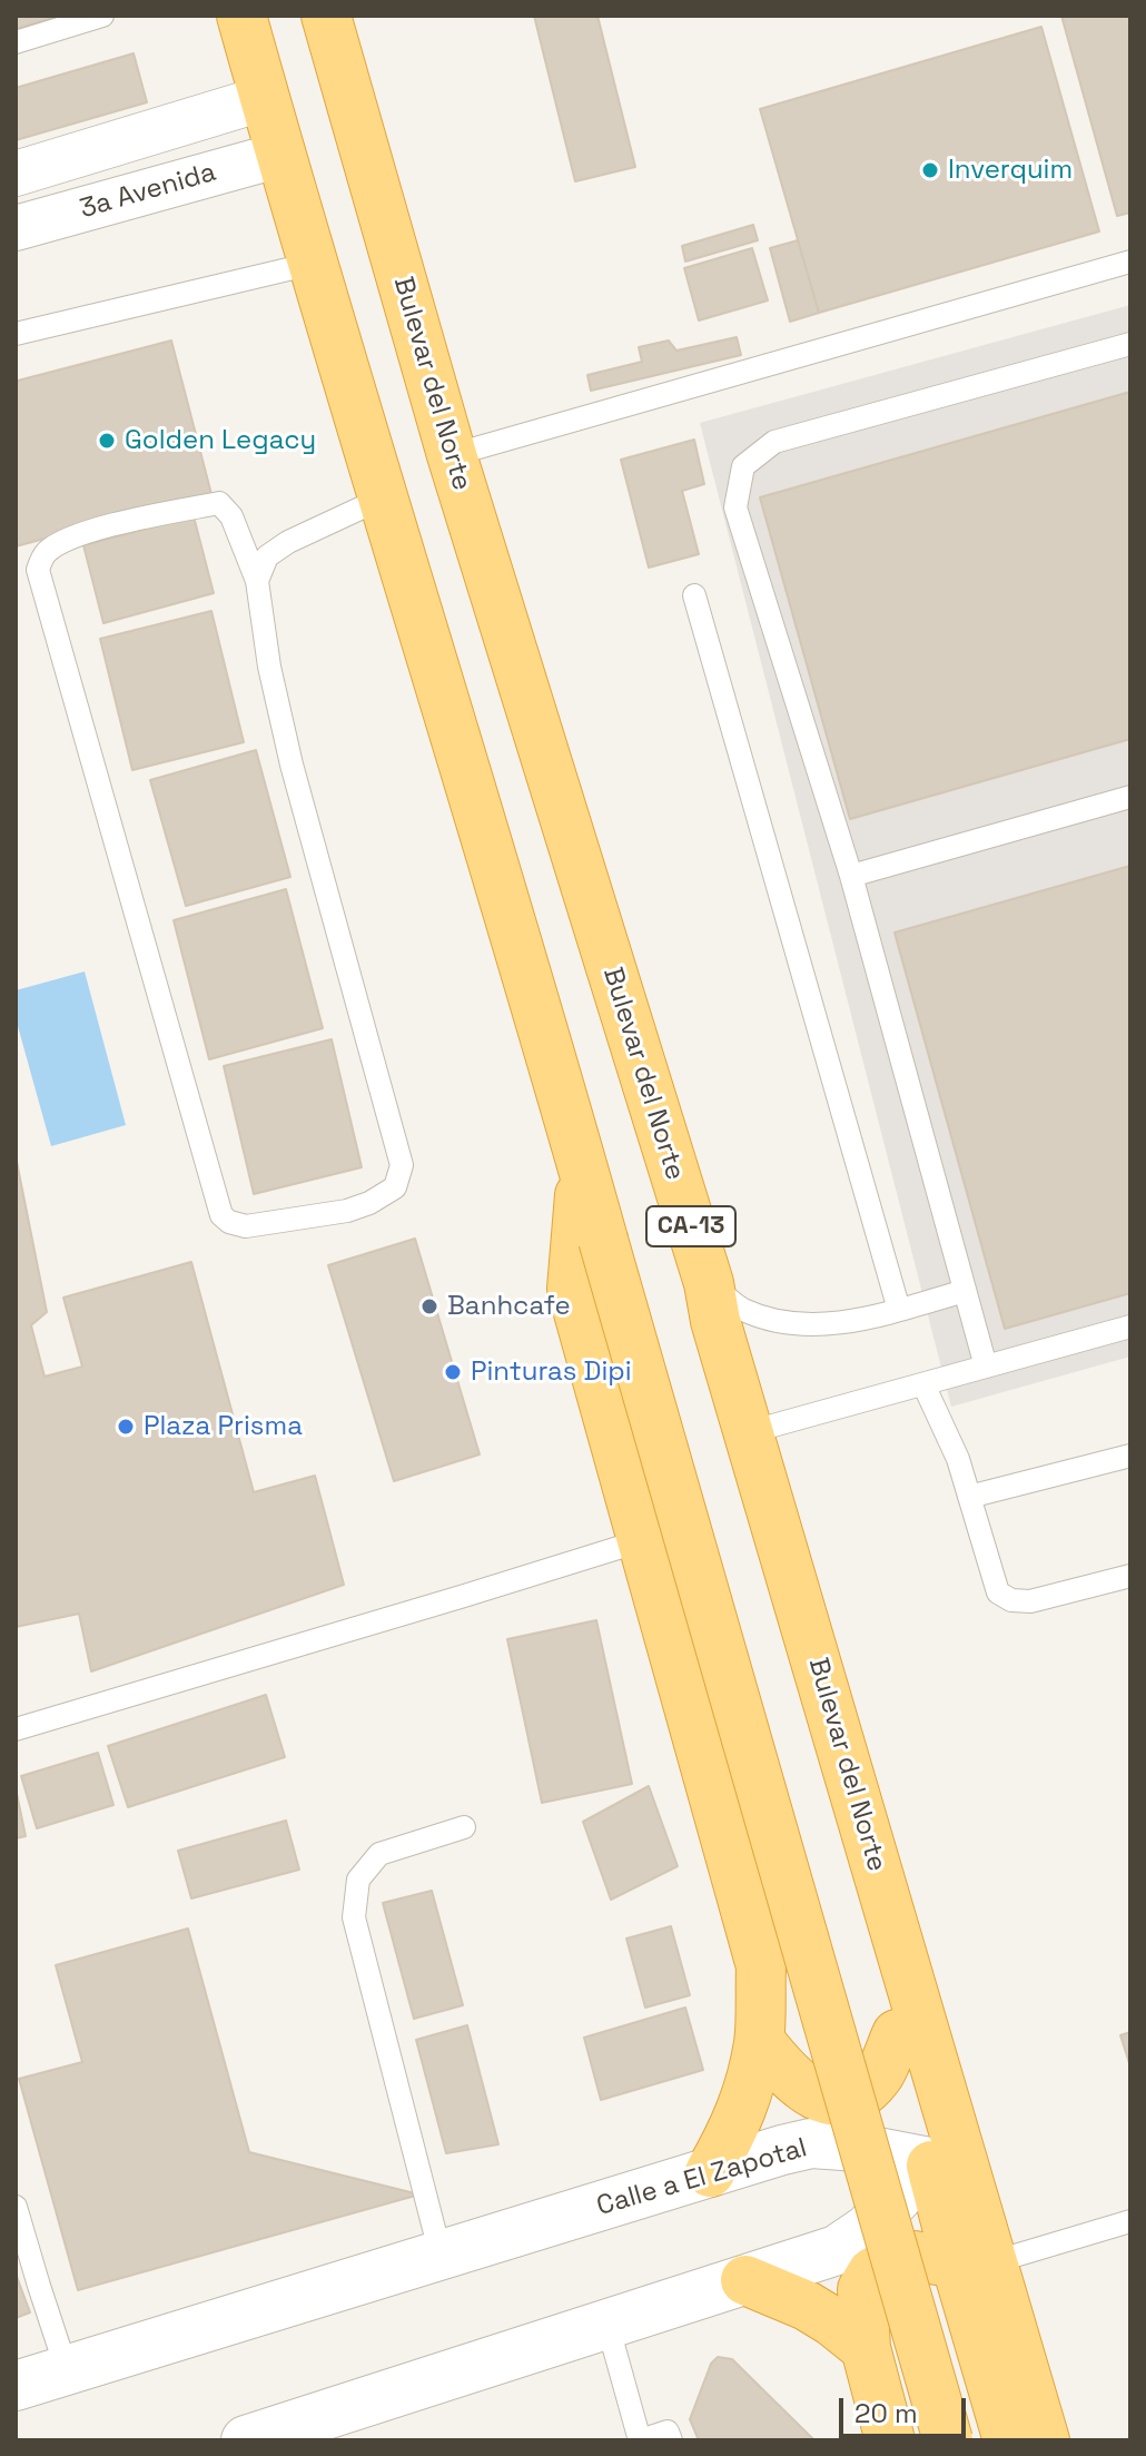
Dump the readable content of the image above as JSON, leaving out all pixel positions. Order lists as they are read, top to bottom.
{
  "streets": {
    "highway": ["Bulevar del Norte", "CA-13"],
    "street": ["3a Avenida", "Calle a El Zapotal"]
  },
  "places": [
    "Inverquim",
    "Golden Legacy",
    "Banhcafe",
    "Pinturas Dipi",
    "Plaza Prisma"
  ],
  "scale_bar": "20 m"
}
